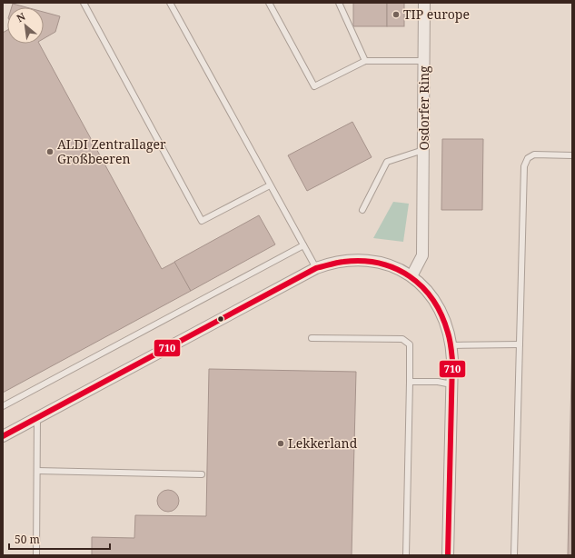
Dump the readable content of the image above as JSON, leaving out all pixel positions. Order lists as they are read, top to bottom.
{
  "streets": {
    "street": ["Osdorfer Ring"]
  },
  "places": ["TIP europe", "ALDI Zentrallager Großbeeren", "Lekkerland"],
  "lines": ["transit line 710"],
  "scale_bar": "50 m",
  "north": "top left"
}
